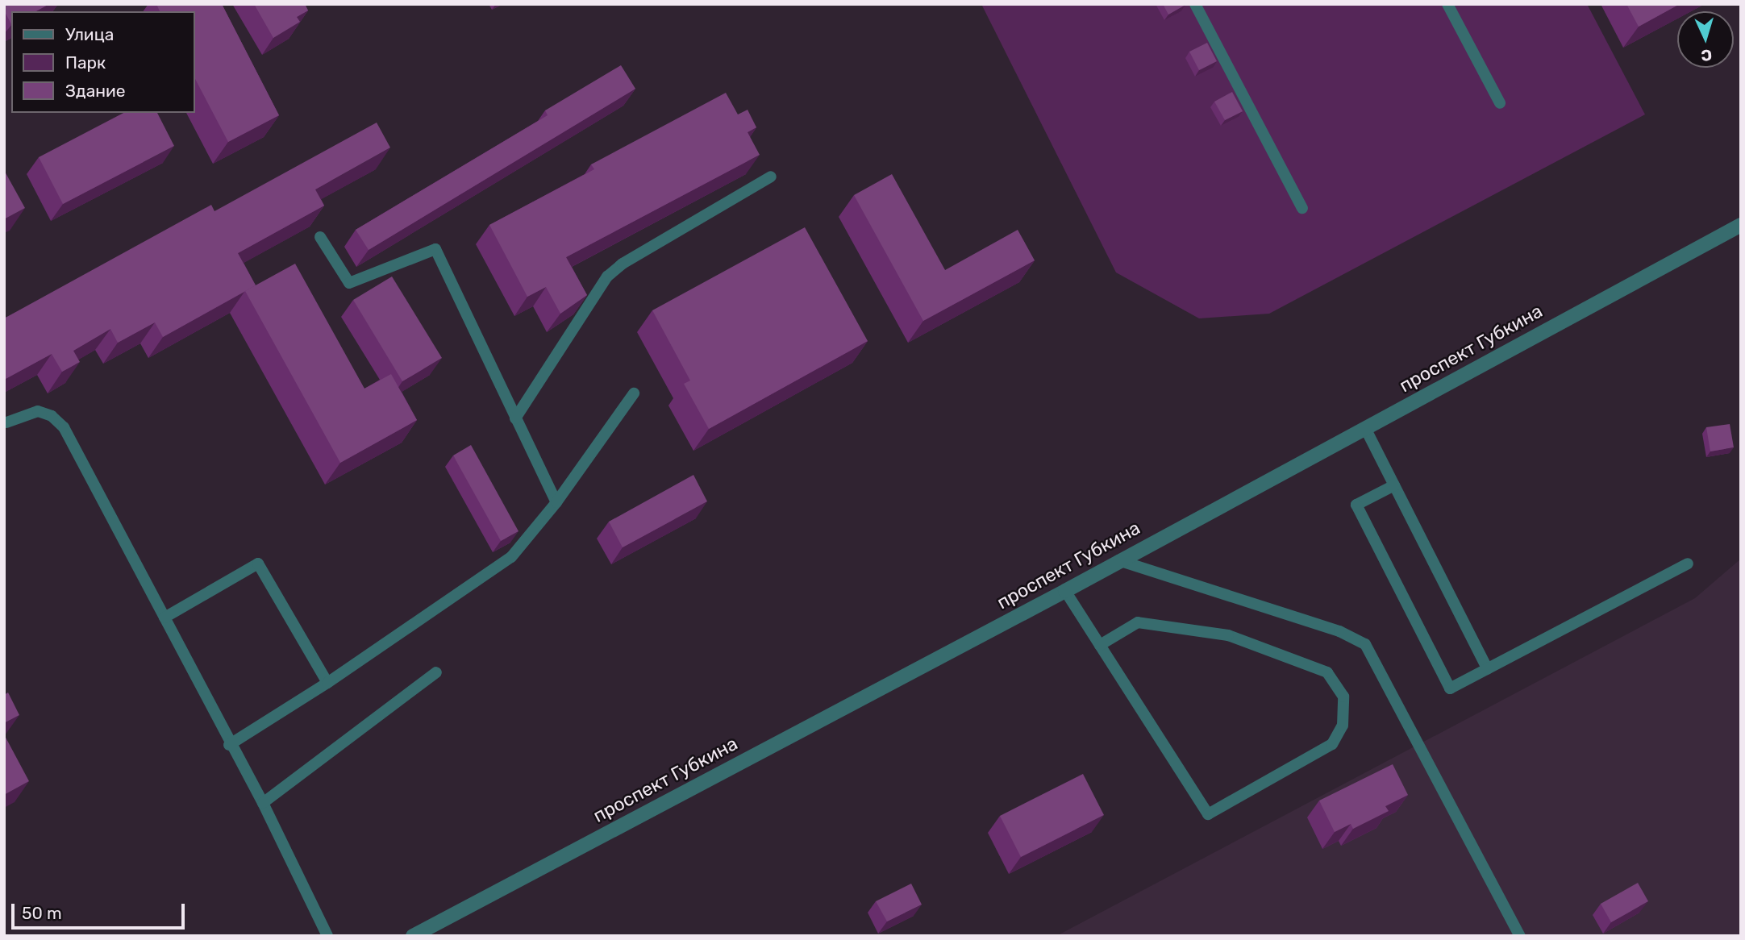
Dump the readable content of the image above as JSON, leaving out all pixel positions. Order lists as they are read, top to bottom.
{
  "streets": {
    "street": ["проспект Губкина"]
  },
  "legend": ["Улица", "Парк", "Здание"],
  "scale_bar": "50 m",
  "north": "bottom"
}
